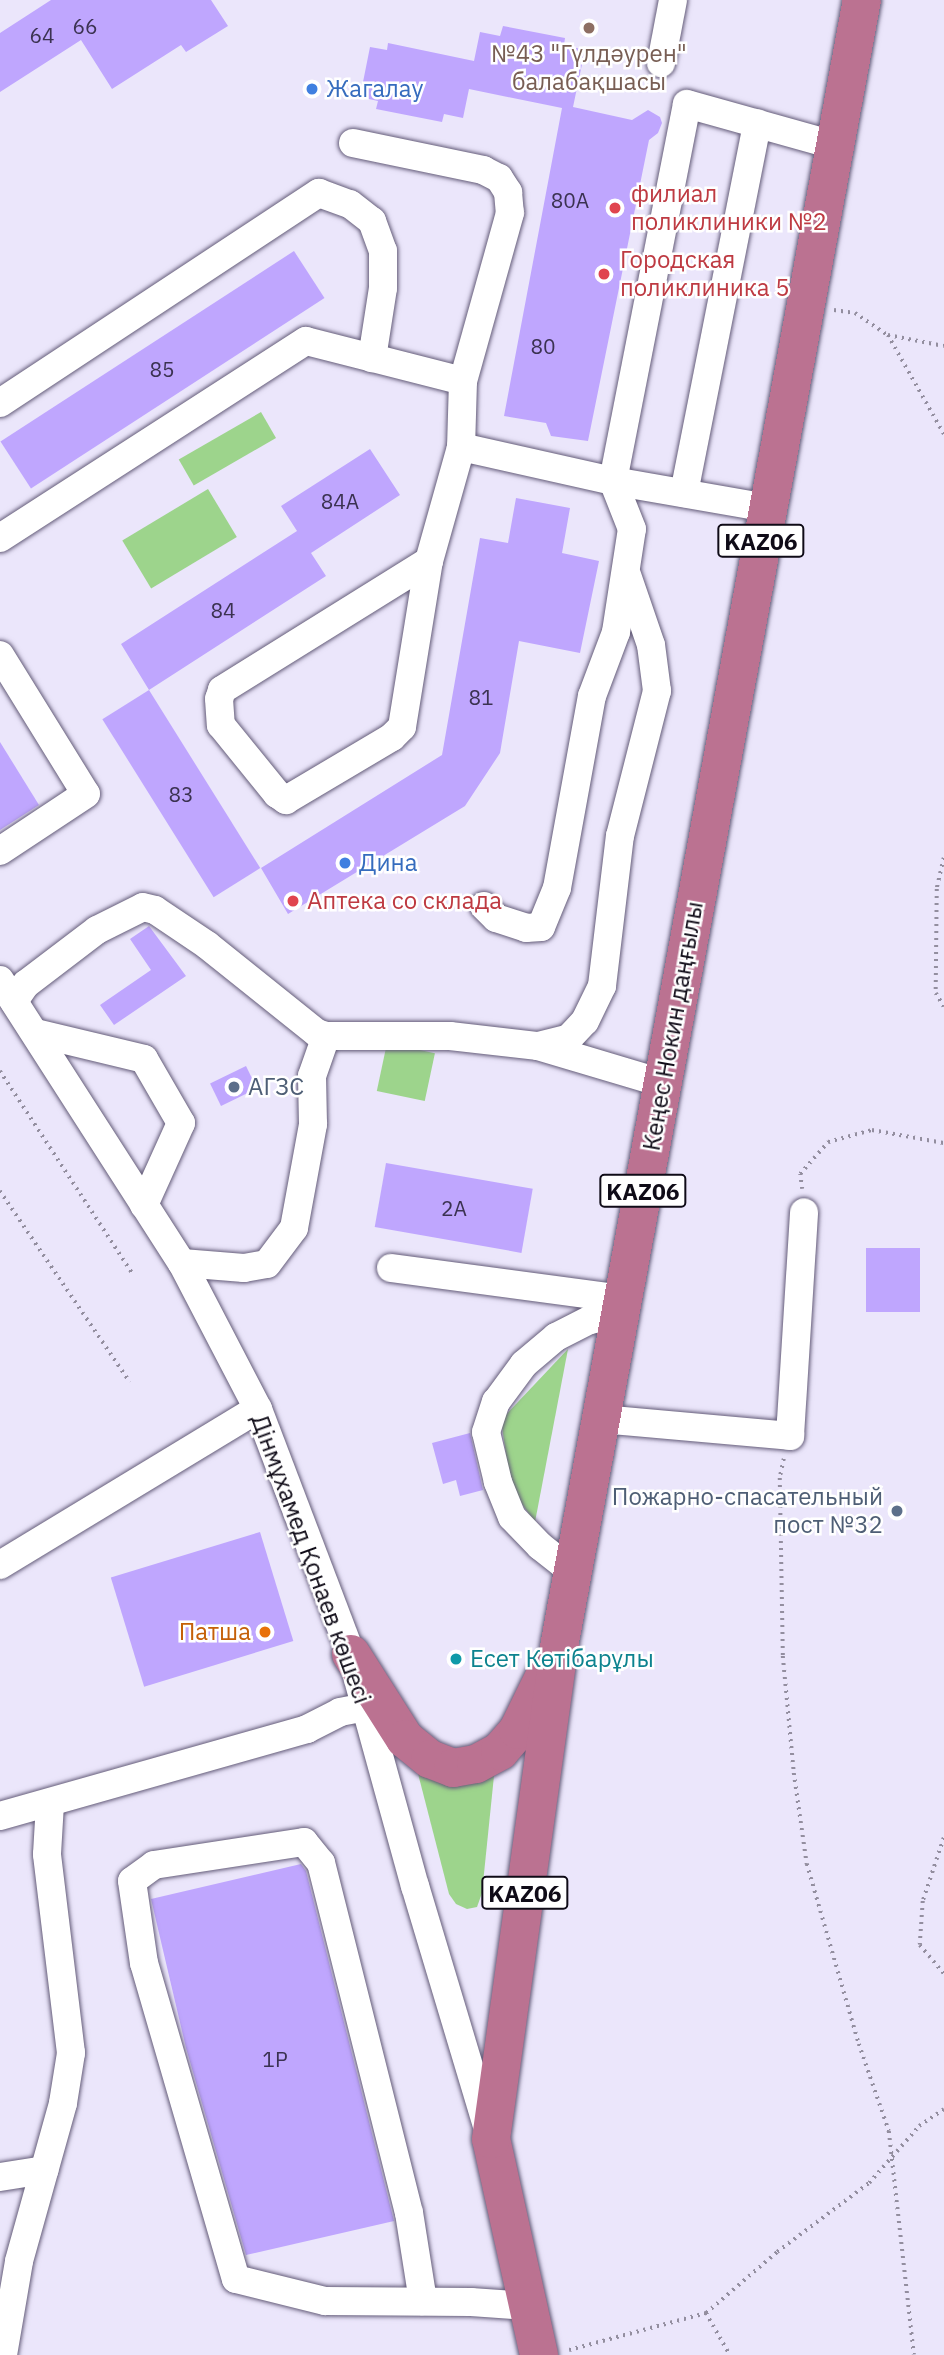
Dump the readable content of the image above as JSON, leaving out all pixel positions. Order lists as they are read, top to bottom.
{
  "streets": {
    "highway": ["KАZ06", "Кеңес Нокин даңғылы", "Дінмұхамед Қонаев көшесі"]
  },
  "crossings": [
    ["Кеңес Нокин даңғылы", "Дінмұхамед Қонаев көшесі"]
  ],
  "places": [
    "№43 \"Гүлдәурен\" балабақшасы",
    "Жагалау",
    "филиал поликлиники №2",
    "Городская поликлиника 5",
    "Дина",
    "Аптека со склада",
    "АГЗС",
    "Пожарно-спасательный пост №32",
    "Патша",
    "Есет Көтібарұлы"
  ],
  "house_numbers": [
    "66",
    "64",
    "80А",
    "80",
    "85",
    "84А",
    "84",
    "81",
    "83",
    "2А",
    "1Р"
  ]
}
